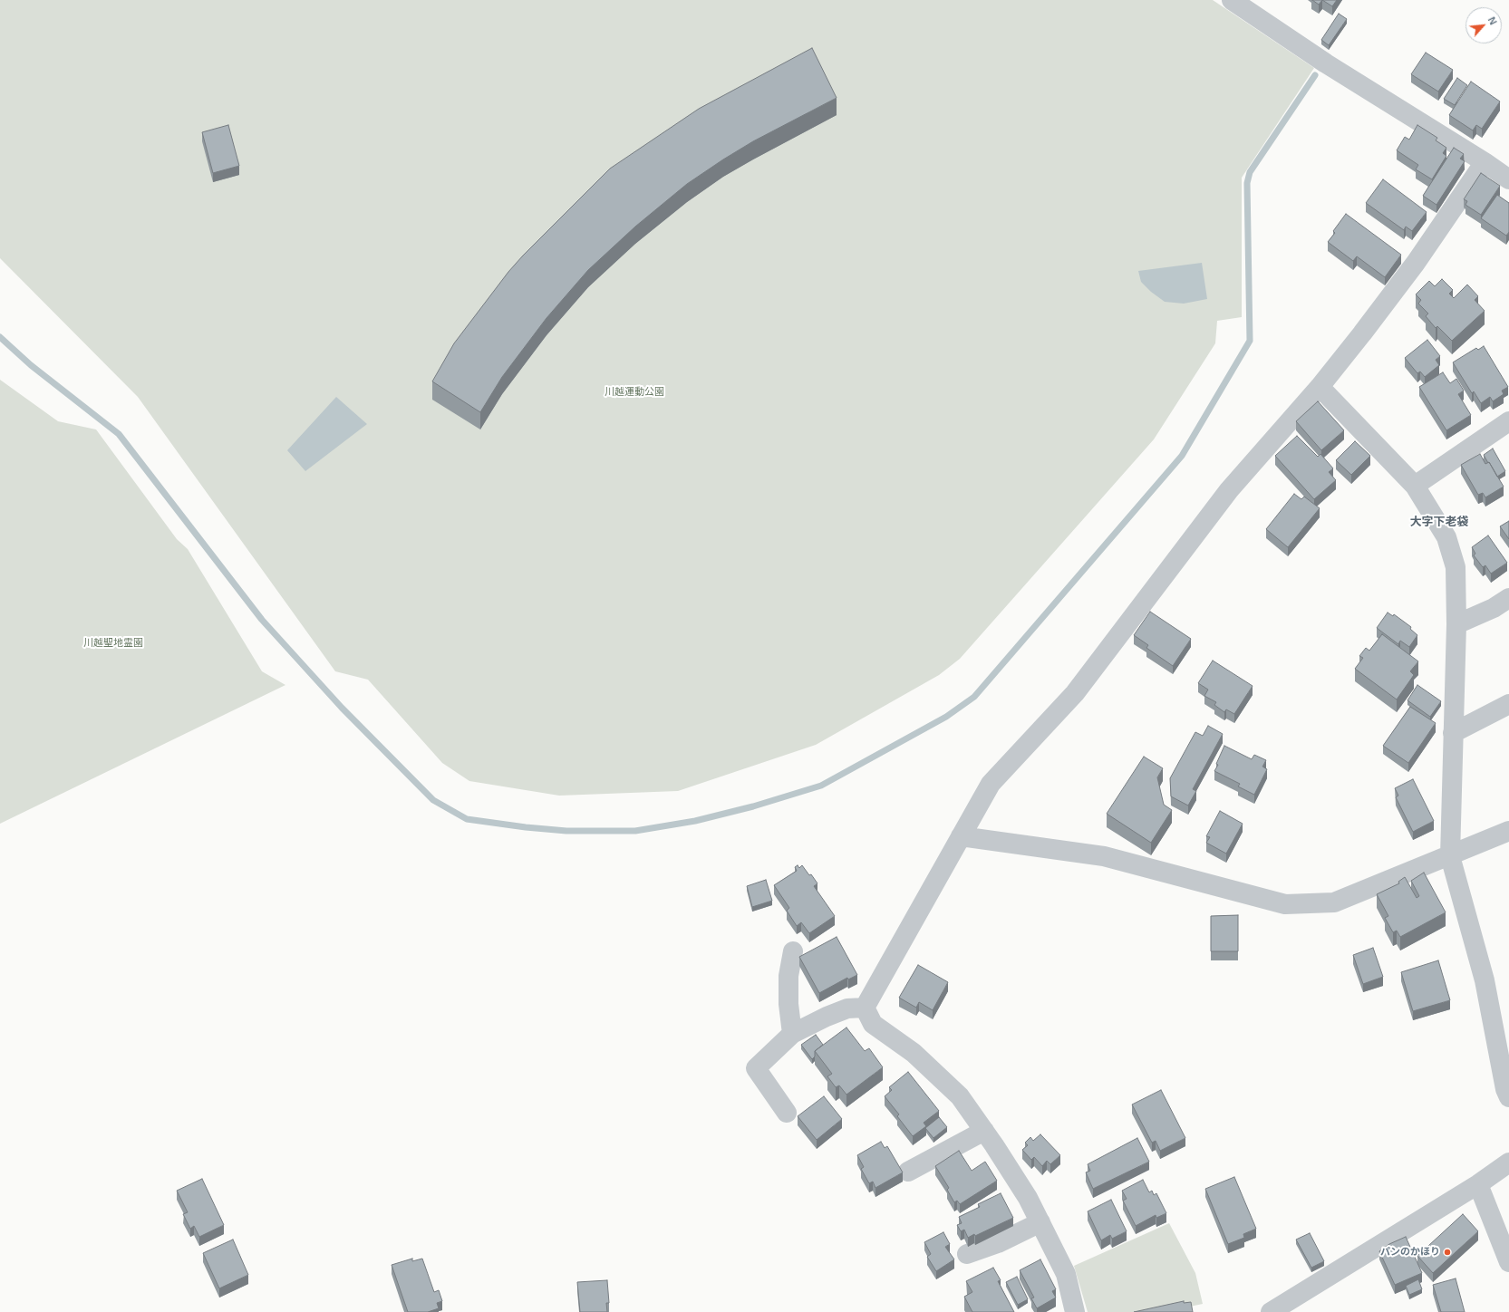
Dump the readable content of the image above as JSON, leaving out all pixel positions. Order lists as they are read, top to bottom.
{
  "districts": ["大字下老袋"],
  "parks": ["川越運動公園", "川越聖地霊園"],
  "places": ["パンのかほり"],
  "north": "top right"
}
